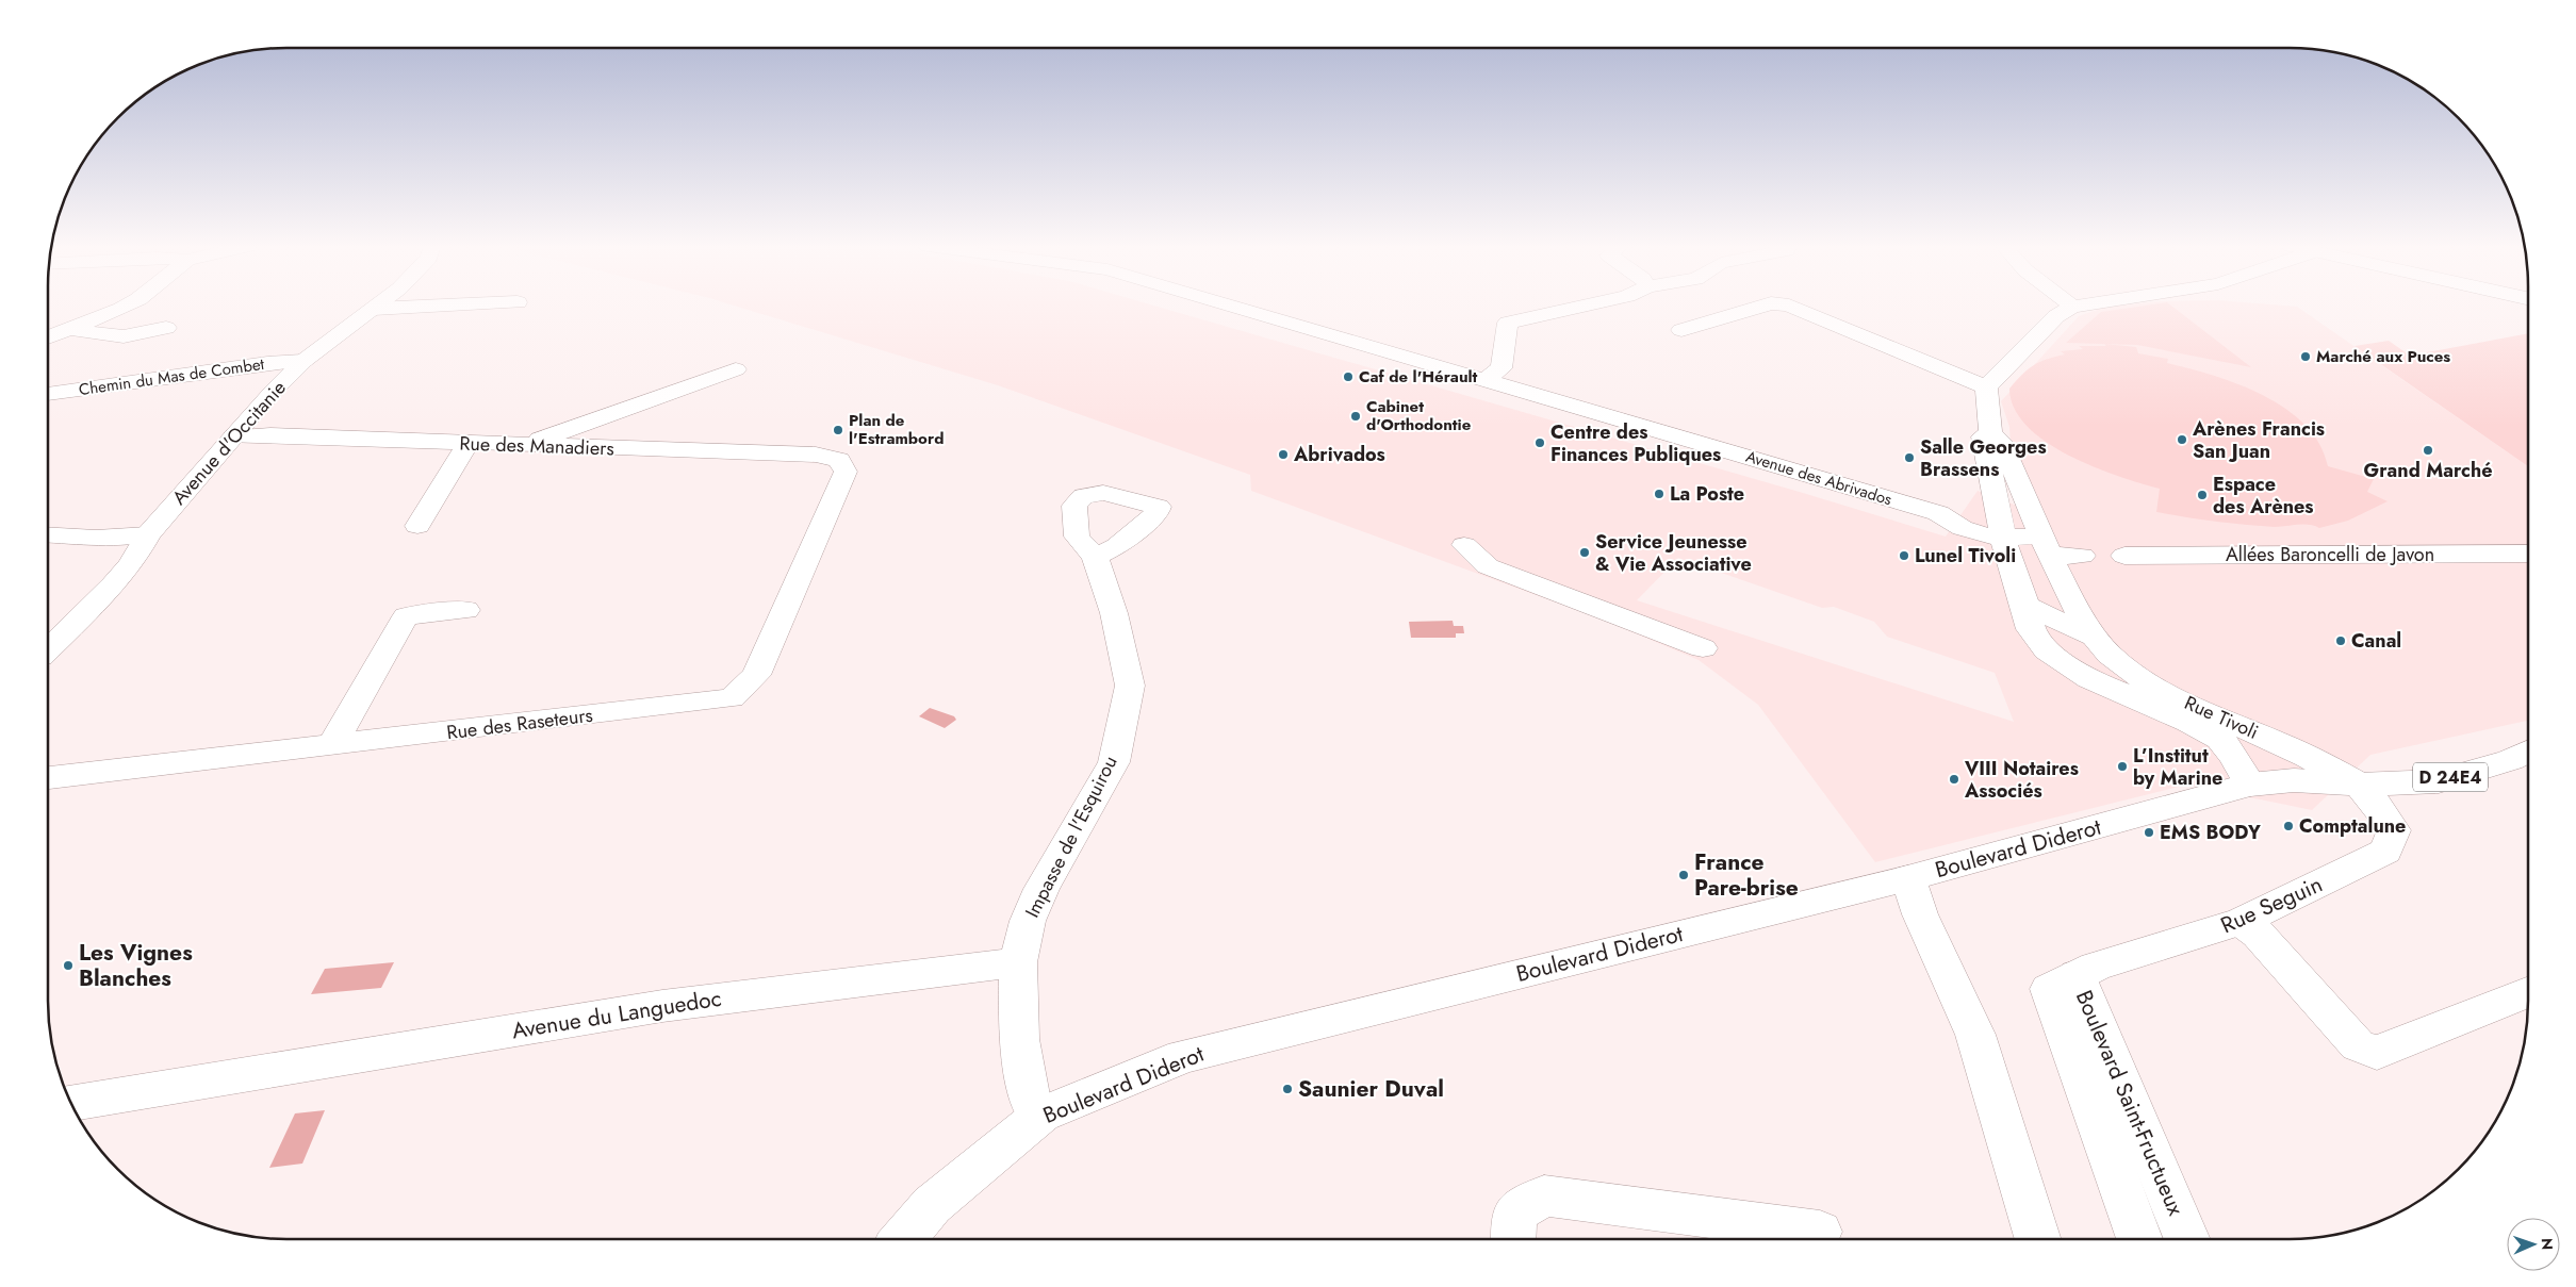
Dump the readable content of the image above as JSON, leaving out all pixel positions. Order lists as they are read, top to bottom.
{
  "streets": {
    "street": [
      "Chemin du Mas de Combet",
      "Avenue d'Occitanie",
      "Rue des Manadiers",
      "Avenue des Abrivados",
      "Allées Baroncelli de Javon",
      "Rue Tivoli",
      "Rue des Raseteurs",
      "D 24E4",
      "Impasse de l'Esquirou",
      "Boulevard Diderot",
      "Rue Seguin",
      "Avenue du Languedoc",
      "Boulevard Saint-Fructueux"
    ]
  },
  "crossings": [
    ["Chemin du Mas de Combet", "Avenue d'Occitanie"],
    ["Avenue d'Occitanie", "Rue des Manadiers"],
    ["Rue des Manadiers", "Rue des Raseteurs"],
    ["Avenue des Abrivados", "Rue Tivoli"],
    ["Rue Tivoli", "D 24E4"],
    ["Rue Tivoli", "Boulevard Diderot"],
    ["Rue Tivoli", "Rue Seguin"],
    ["D 24E4", "Boulevard Diderot"],
    ["D 24E4", "Rue Seguin"],
    ["Impasse de l'Esquirou", "Avenue du Languedoc"],
    ["Boulevard Diderot", "Rue Seguin"],
    ["Rue Seguin", "Boulevard Saint-Fructueux"]
  ],
  "places": [
    "Marché aux Puces",
    "Caf de l'Hérault",
    "Cabinet d'Orthodontie",
    "Plan de l'Estrambord",
    "Arènes Francis San Juan",
    "Centre des Finances Publiques",
    "Grand Marché",
    "Abrivados",
    "Salle Georges Brassens",
    "La Poste",
    "Espace des Arènes",
    "Service Jeunesse & Vie Associative",
    "Lunel Tivoli",
    "Canal",
    "L’Institut by Marine",
    "VIII Notaires Associés",
    "Comptalune",
    "EMS BODY",
    "France Pare-brise",
    "Les Vignes Blanches",
    "Saunier Duval"
  ],
  "north": "right"
}
